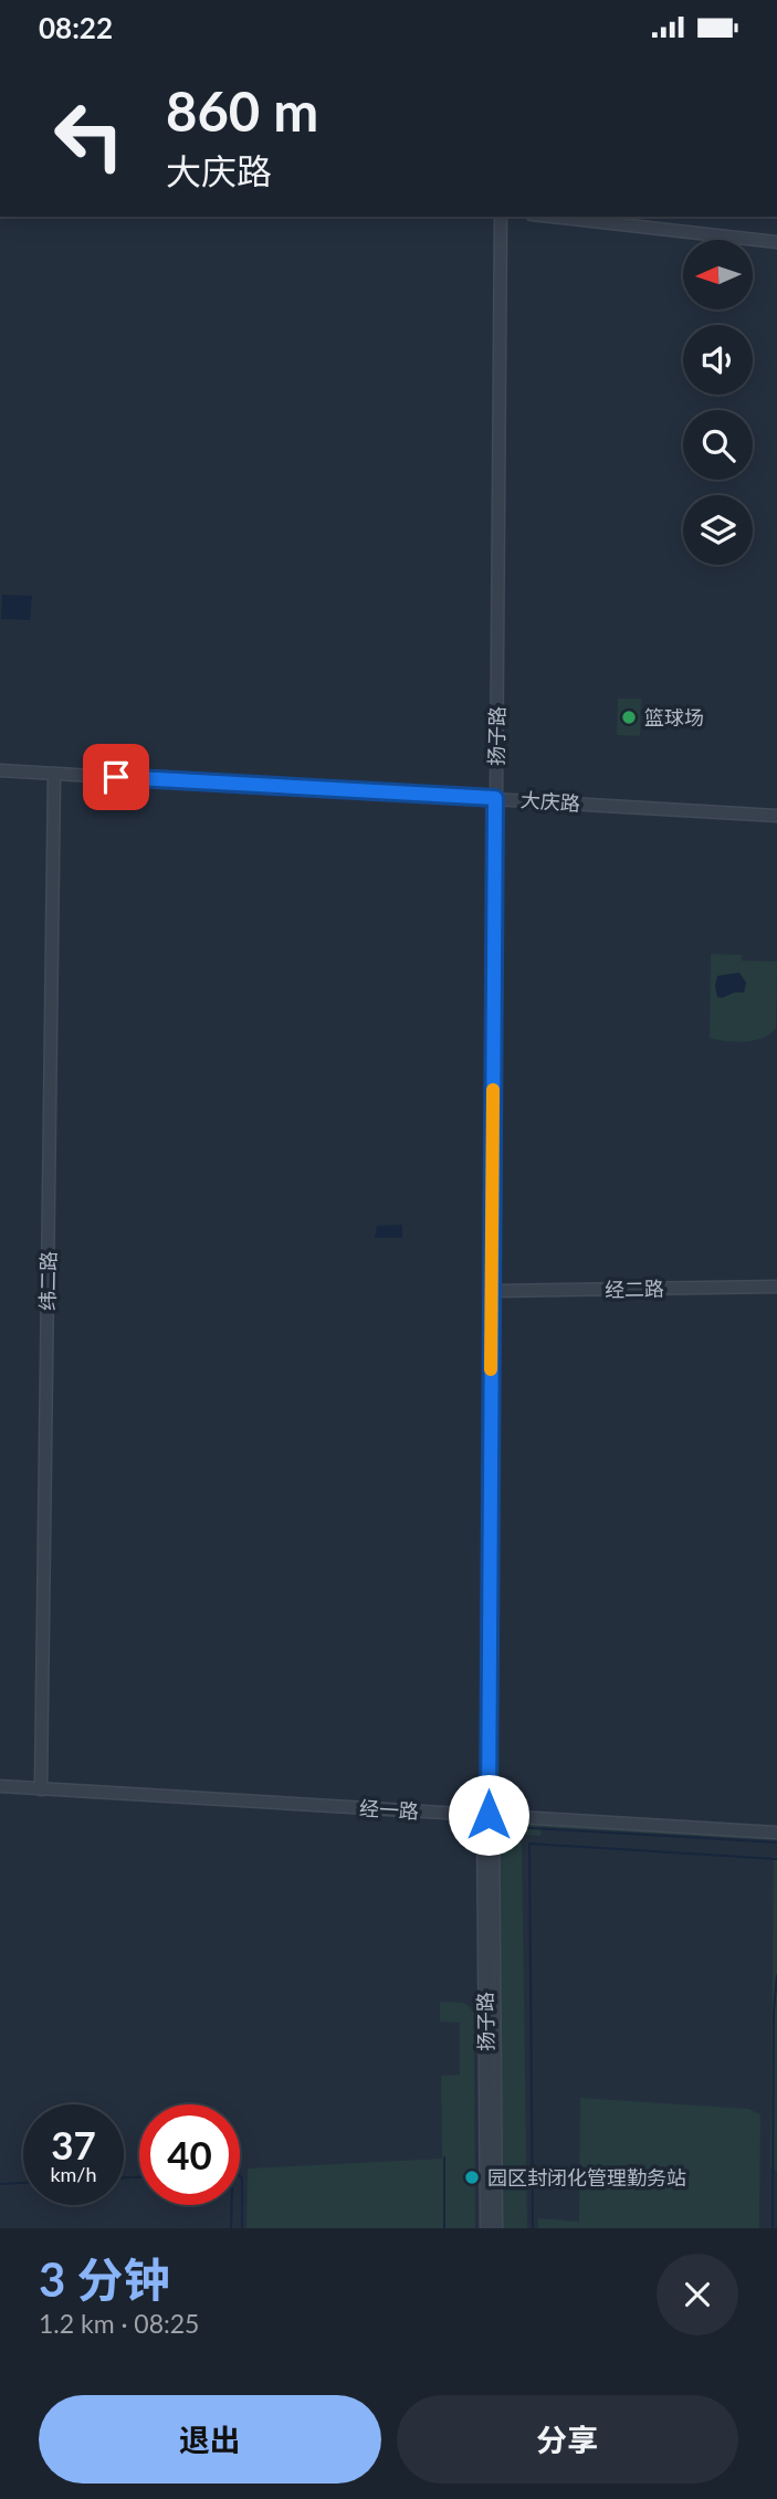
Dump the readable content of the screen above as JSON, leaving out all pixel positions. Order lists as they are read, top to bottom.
{
  "streets": {
    "street": [
      "扬子路",
      "大庆路",
      "纬二路",
      "经二路",
      "经一路"
    ]
  },
  "crossings": [
    ["扬子路", "大庆路"],
    ["扬子路", "经二路"],
    ["扬子路", "经一路"],
    ["大庆路", "纬二路"],
    ["纬二路", "经一路"]
  ],
  "places": ["篮球场", "园区封闭化管理勤务站"],
  "north": "left",
  "page": {
    "status": "08:22",
    "turn": ["860 m", "大庆路"],
    "speed": "37 km/h",
    "limit": "40",
    "heading": ["3 分钟", "1.2 km · 08:25"],
    "buttons": ["退出", "分享"]
  }
}
